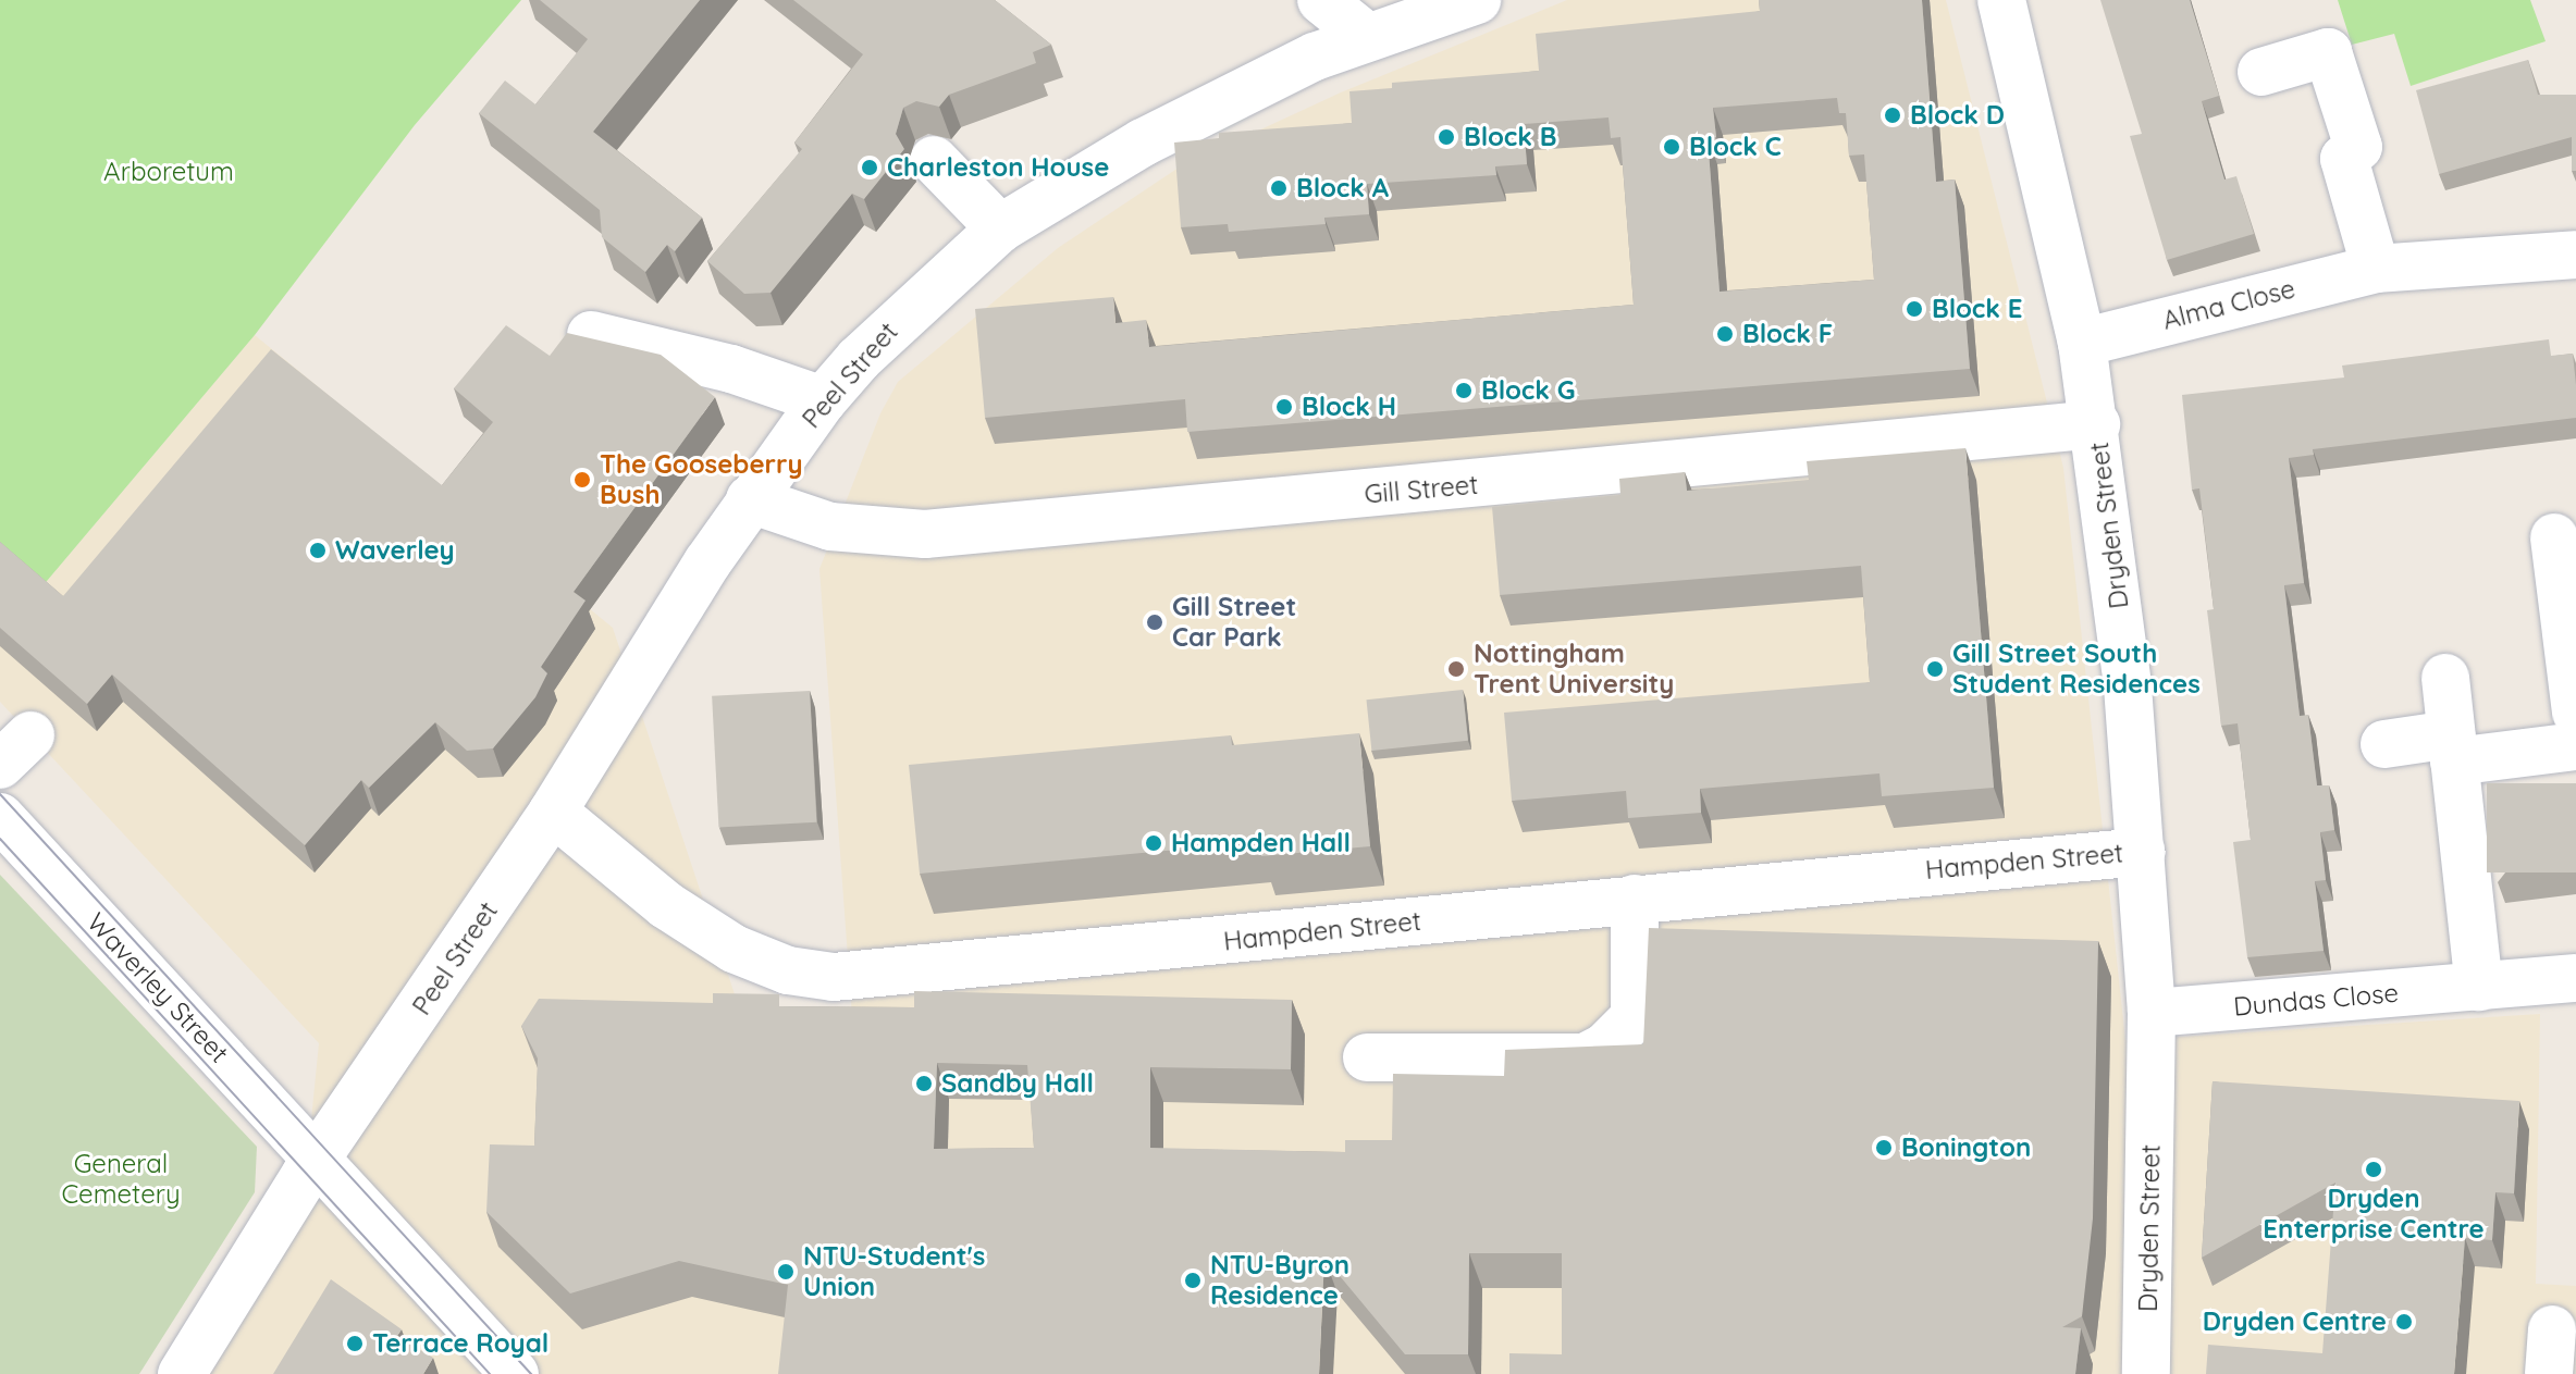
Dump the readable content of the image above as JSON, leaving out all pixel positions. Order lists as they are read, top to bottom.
{
  "streets": {
    "street": [
      "Alma Close",
      "Peel Street",
      "Gill Street",
      "Dryden Street",
      "Hampden Street",
      "Waverley Street",
      "Dundas Close"
    ]
  },
  "crossings": [
    ["Alma Close", "Dryden Street"],
    ["Peel Street", "Gill Street"],
    ["Peel Street", "Hampden Street"],
    ["Peel Street", "Waverley Street"],
    ["Gill Street", "Dryden Street"],
    ["Dryden Street", "Hampden Street"],
    ["Dryden Street", "Dundas Close"]
  ],
  "parks": ["Arboretum", "General Cemetery"],
  "places": [
    "Block D",
    "Block B",
    "Block C",
    "Charleston House",
    "Block A",
    "Block E",
    "Block F",
    "Block G",
    "Block H",
    "The Gooseberry Bush",
    "Waverley",
    "Gill Street Car Park",
    "Nottingham Trent University",
    "Gill Street South Student Residences",
    "Hampden Hall",
    "Sandby Hall",
    "Bonington",
    "Dryden Enterprise Centre",
    "NTU-Student's Union",
    "NTU-Byron Residence",
    "Dryden Centre",
    "Terrace Royal"
  ]
}
